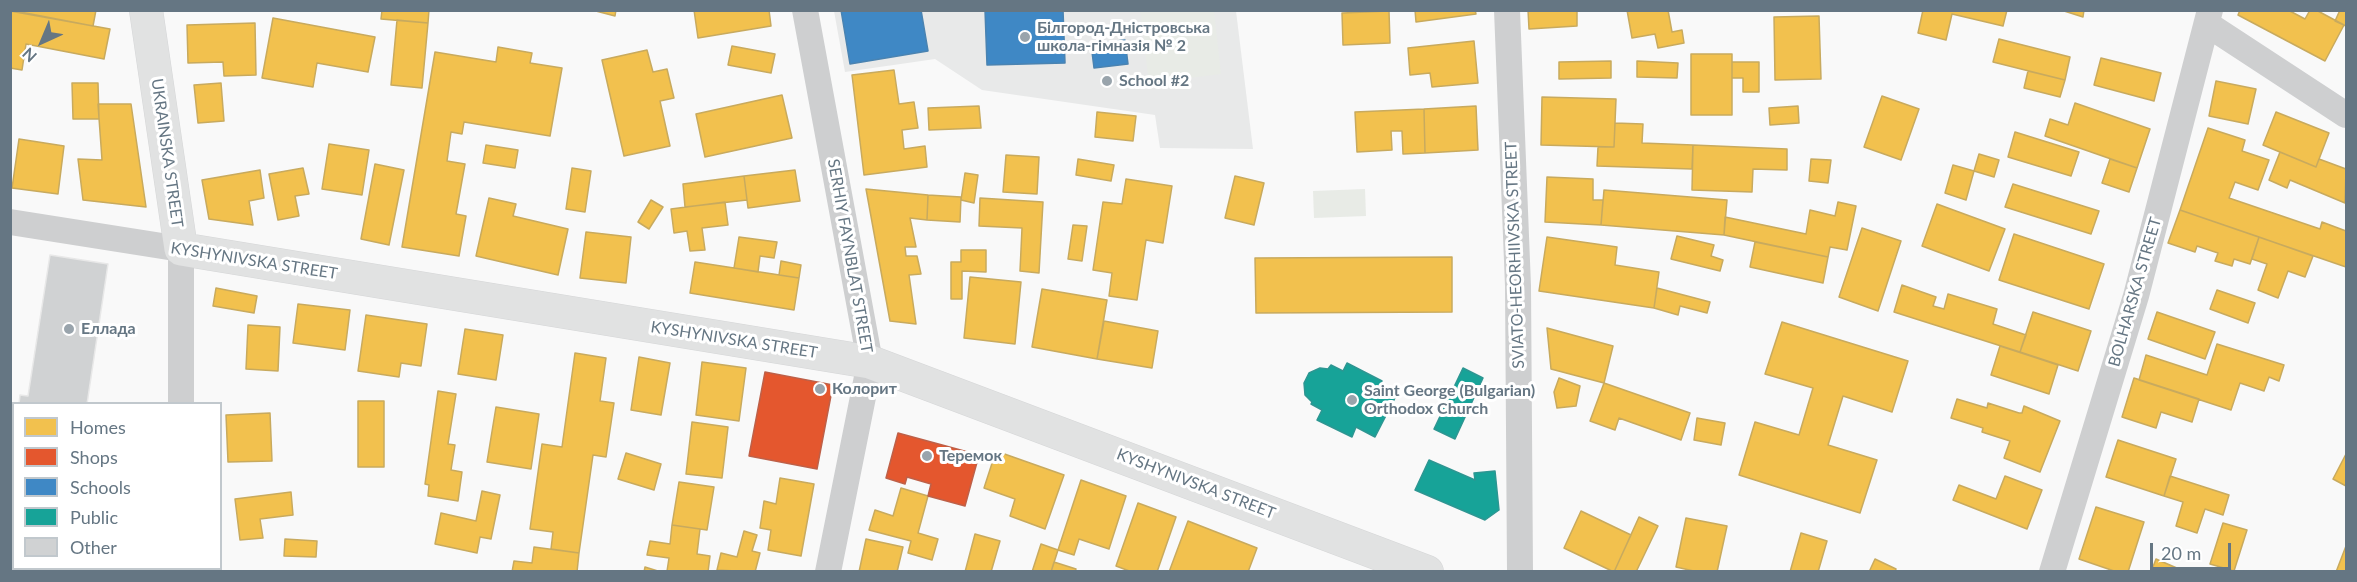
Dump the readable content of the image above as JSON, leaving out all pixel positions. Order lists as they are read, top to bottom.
{
  "streets": {
    "main road": ["UKRAINSKA STREET", "KYSHYNIVSKA STREET"],
    "street": ["SVIATO-HEORHIIVSKA STREET", "SERHIY FAYNBLAT STREET", "BOLHARSKA STREET"]
  },
  "crossings": [
    ["UKRAINSKA STREET", "KYSHYNIVSKA STREET"],
    ["SERHIY FAYNBLAT STREET", "KYSHYNIVSKA STREET"]
  ],
  "places": [
    "Білгород-Дністровська школа-гімназія № 2",
    "School #2",
    "Еллада",
    "Колорит",
    "Saint George (Bulgarian) Orthodox Church",
    "Теремок"
  ],
  "legend": [
    "Homes",
    "Shops",
    "Schools",
    "Public",
    "Other"
  ],
  "scale_bar": "20 m",
  "north": "bottom left"
}
